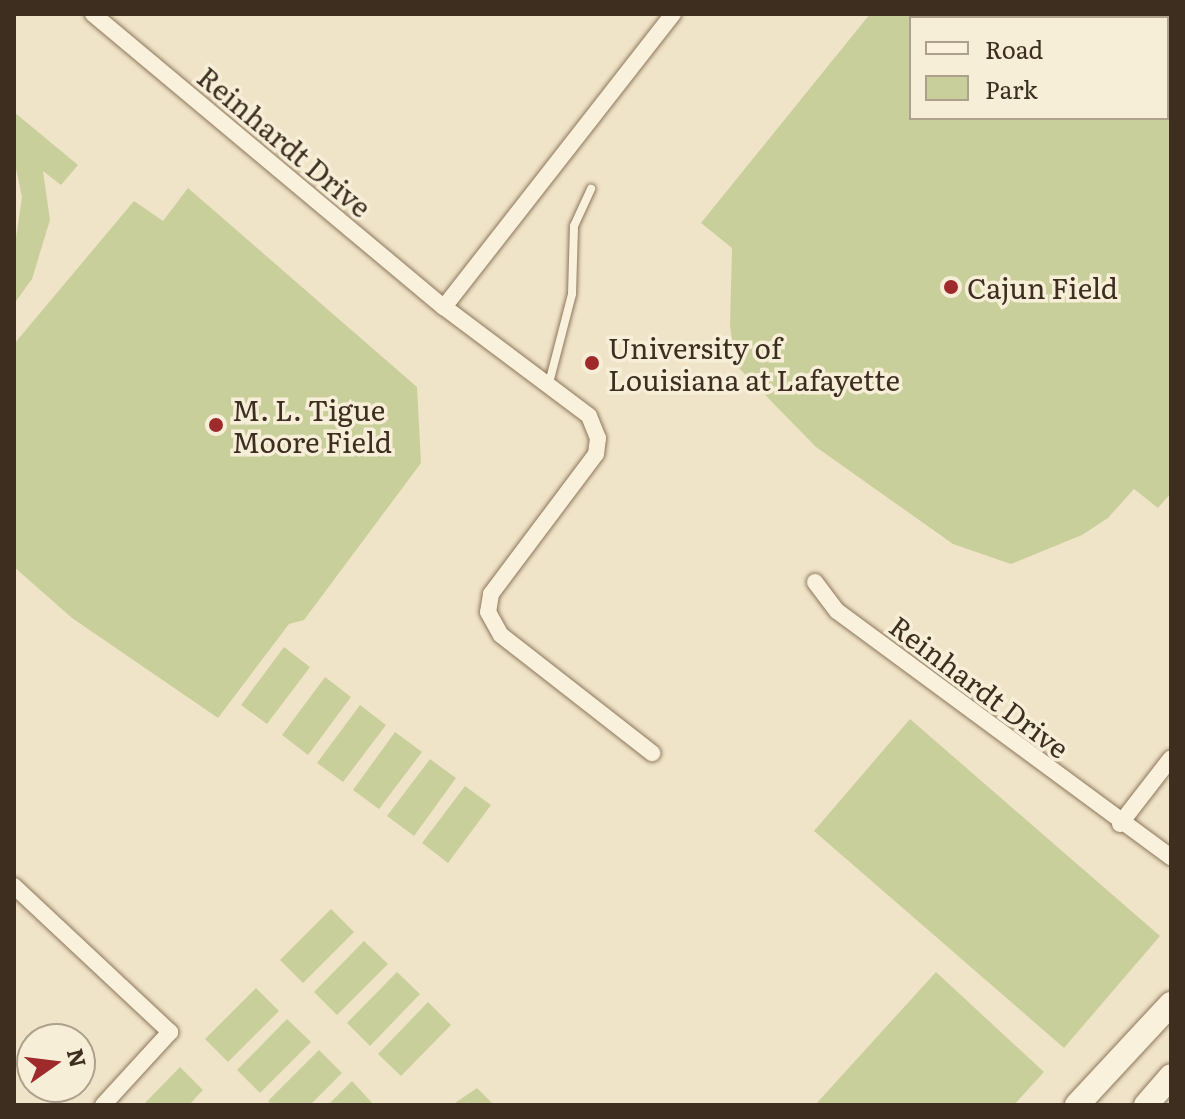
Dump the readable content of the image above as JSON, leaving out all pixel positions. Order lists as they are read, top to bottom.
{
  "streets": {
    "street": ["Reinhardt Drive"]
  },
  "places": ["Cajun Field", "University of Louisiana at Lafayette", "M. L. Tigue Moore Field"],
  "legend": ["Road", "Park"],
  "north": "right"
}
